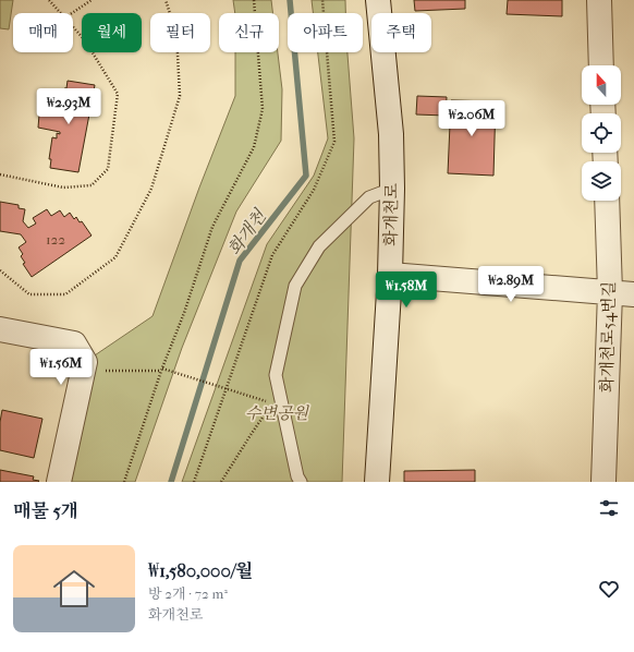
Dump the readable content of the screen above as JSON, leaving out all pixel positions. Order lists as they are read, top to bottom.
{
  "streets": {
    "street": ["화개천로", "화개천로54번길"]
  },
  "water": ["화개천"],
  "parks": ["수변공원"],
  "house_numbers": ["122"],
  "north": "top",
  "page": {
    "chip": [
      "매매",
      "월세",
      "필터",
      "신규",
      "아파트",
      "주택"
    ],
    "price": [
      "₩2.93M",
      "₩2.06M",
      "₩2.89M",
      "₩1.58M",
      "₩1.56M"
    ],
    "heading": "매물 5개",
    "list": [
      {
        "name": "₩1,580,000/월",
        "note": "방 2개 · 72 m² · 화개천로"
      }
    ]
  }
}
